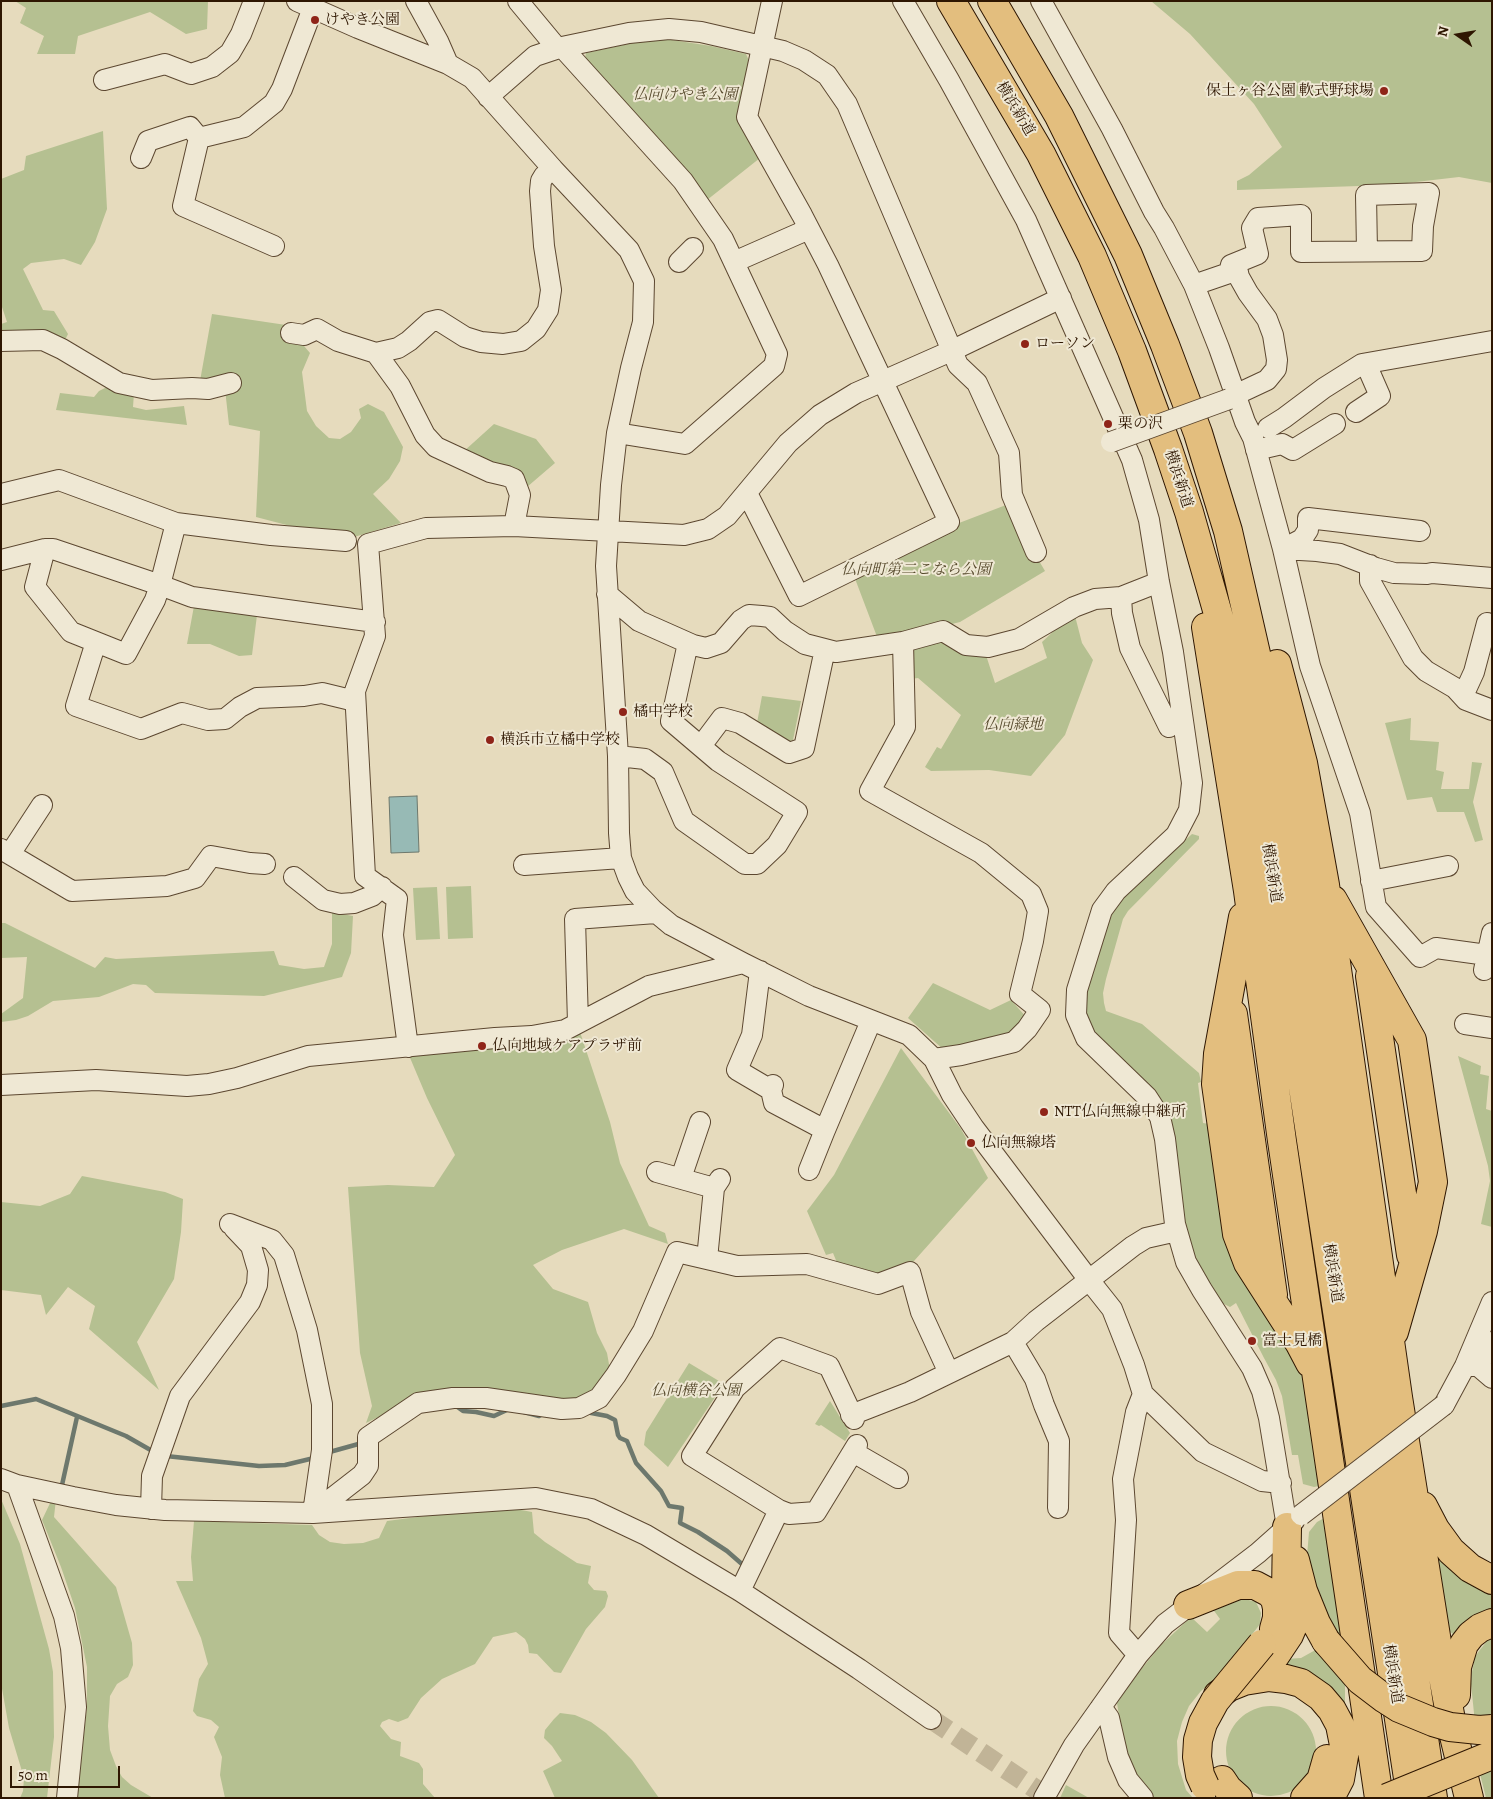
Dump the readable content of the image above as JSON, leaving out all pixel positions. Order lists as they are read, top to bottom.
{
  "streets": {
    "highway": ["横浜新道"]
  },
  "parks": [
    "仏向けやき公園",
    "仏向町第二こなら公園",
    "仏向緑地",
    "仏向横谷公園"
  ],
  "places": [
    "けやき公園",
    "保土ヶ谷公園 軟式野球場",
    "ローソン",
    "栗の沢",
    "橘中学校",
    "横浜市立橘中学校",
    "仏向地域ケアプラザ前",
    "NTT仏向無線中継所",
    "仏向無線塔",
    "富士見橋"
  ],
  "scale_bar": "50 m",
  "north": "left"
}
